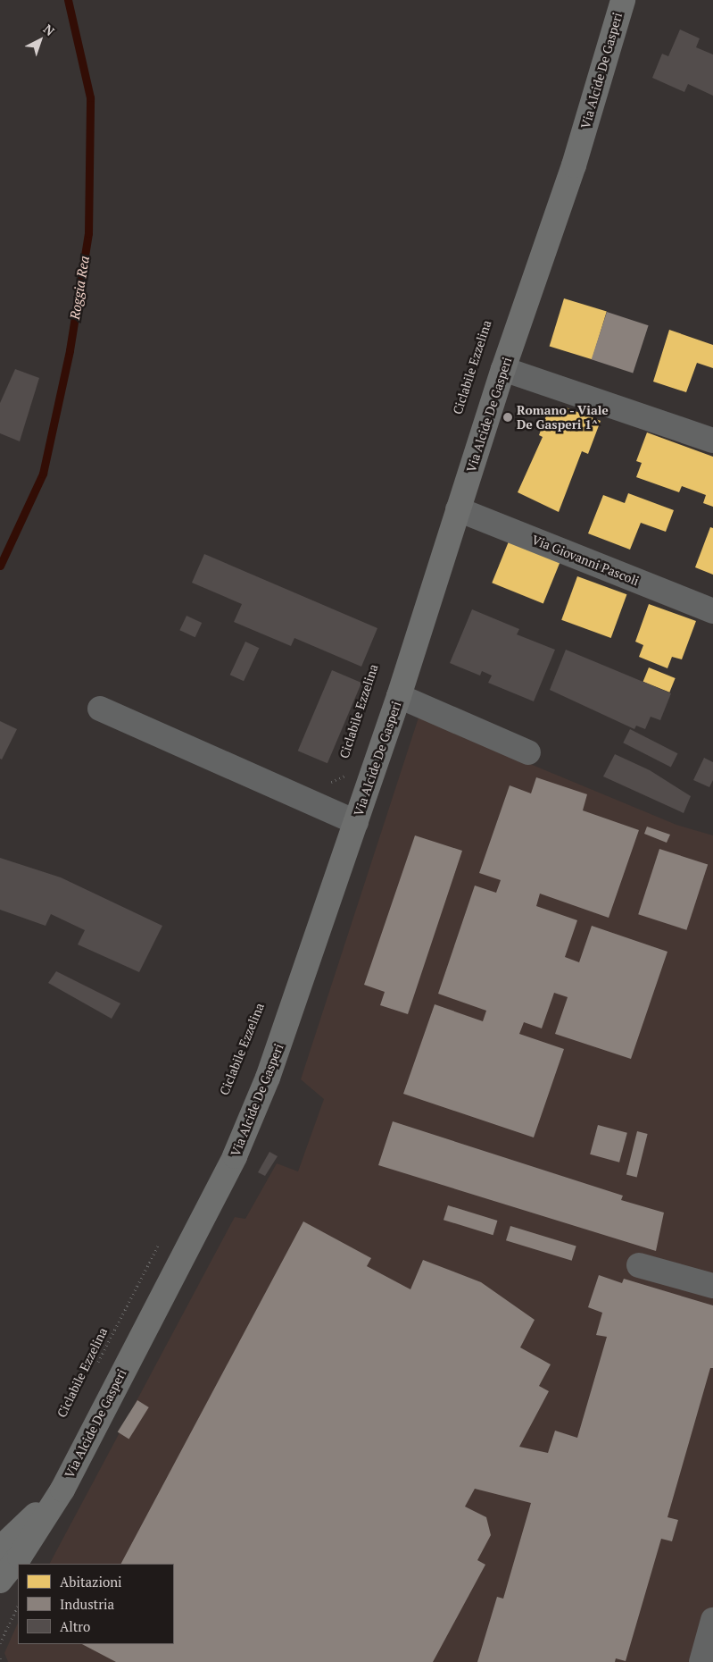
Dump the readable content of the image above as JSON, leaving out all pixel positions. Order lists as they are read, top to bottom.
{
  "streets": {
    "main road": ["Via Alcide De Gasperi"],
    "street": ["Via Giovanni Pascoli"],
    "path": ["Ciclabile Ezzelina"]
  },
  "crossings": [
    ["Via Alcide De Gasperi", "Via Giovanni Pascoli"]
  ],
  "water": ["Roggia Rea"],
  "places": ["Romano - Viale De Gasperi 1^"],
  "legend": ["Abitazioni", "Industria", "Altro"],
  "north": "top right"
}
